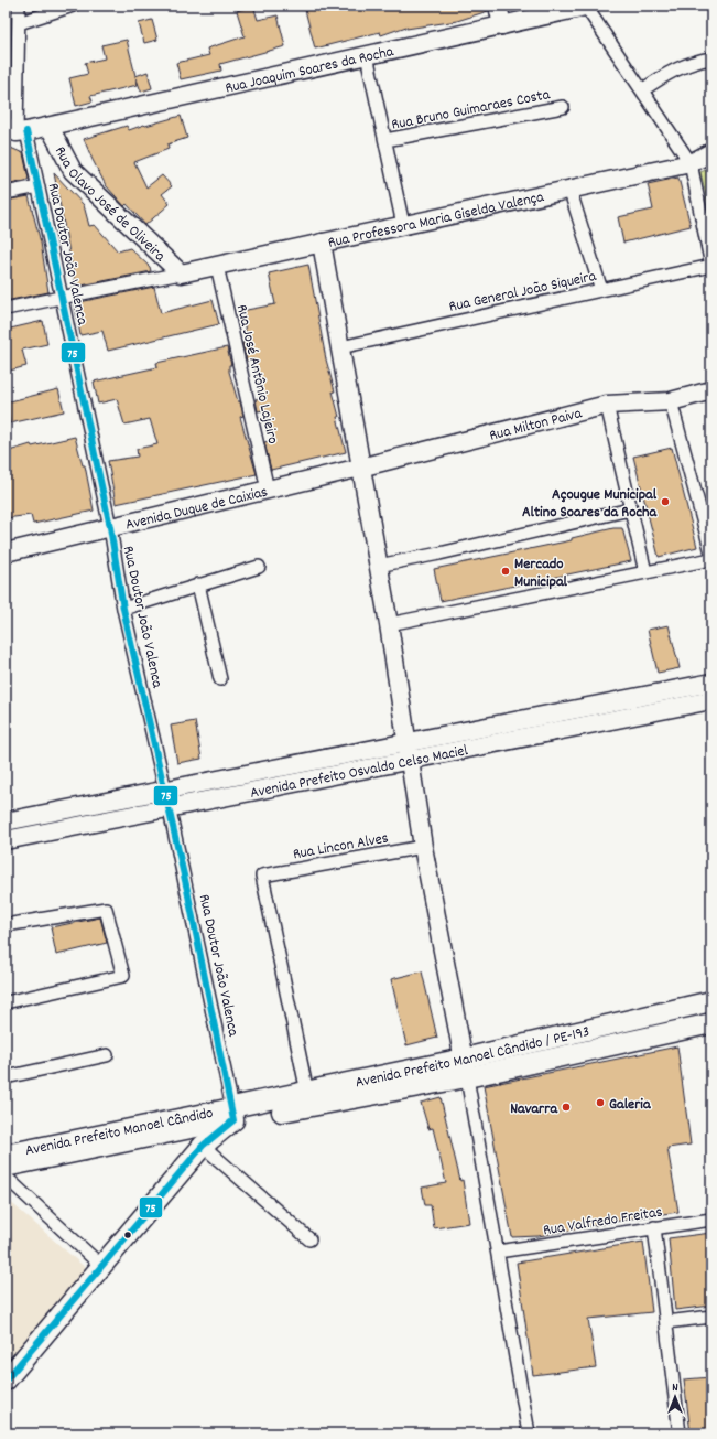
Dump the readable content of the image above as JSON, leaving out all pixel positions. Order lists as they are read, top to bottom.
{
  "streets": {
    "main road": ["Avenida Prefeito Manoel Cândido / PE-193"],
    "street": [
      "Rua Joaquim Soares da Rocha",
      "Rua Bruno Guimaraes Costa",
      "Rua Olavo José de Oliveira",
      "Rua Professora Maria Giselda Valença",
      "Rua Doutor João Valenca",
      "Rua General João Siqueira",
      "Rua José Antônio Lajeiro",
      "Rua Milton Paiva",
      "Avenida Duque de Caixias",
      "Avenida Prefeito Osvaldo Celso Maciel",
      "Rua Lincon Alves",
      "Avenida Prefeito Manoel Cândido",
      "Rua Valfredo Freitas"
    ]
  },
  "crossings": [
    ["Rua Joaquim Soares da Rocha", "Rua Olavo José de Oliveira"],
    ["Rua Joaquim Soares da Rocha", "Rua Doutor João Valenca"],
    ["Rua Olavo José de Oliveira", "Rua Professora Maria Giselda Valença"],
    ["Rua Professora Maria Giselda Valença", "Rua José Antônio Lajeiro"],
    ["Rua Doutor João Valenca", "Avenida Duque de Caixias"],
    ["Rua Doutor João Valenca", "Avenida Prefeito Osvaldo Celso Maciel"],
    ["Rua Doutor João Valenca", "Avenida Prefeito Manoel Cândido / PE-193"],
    ["Rua Doutor João Valenca", "Avenida Prefeito Manoel Cândido"],
    ["Rua José Antônio Lajeiro", "Avenida Duque de Caixias"],
    ["Rua Milton Paiva", "Avenida Duque de Caixias"],
    ["Rua Lincon Alves", "Avenida Prefeito Manoel Cândido / PE-193"],
    ["Avenida Prefeito Manoel Cândido / PE-193", "Avenida Prefeito Manoel Cândido"]
  ],
  "places": [
    "Açougue Municipal Altino Soares da Rocha",
    "Mercado Municipal",
    "Galeria",
    "Navarra"
  ],
  "lines": ["transit line 75"],
  "north": "top"
}
